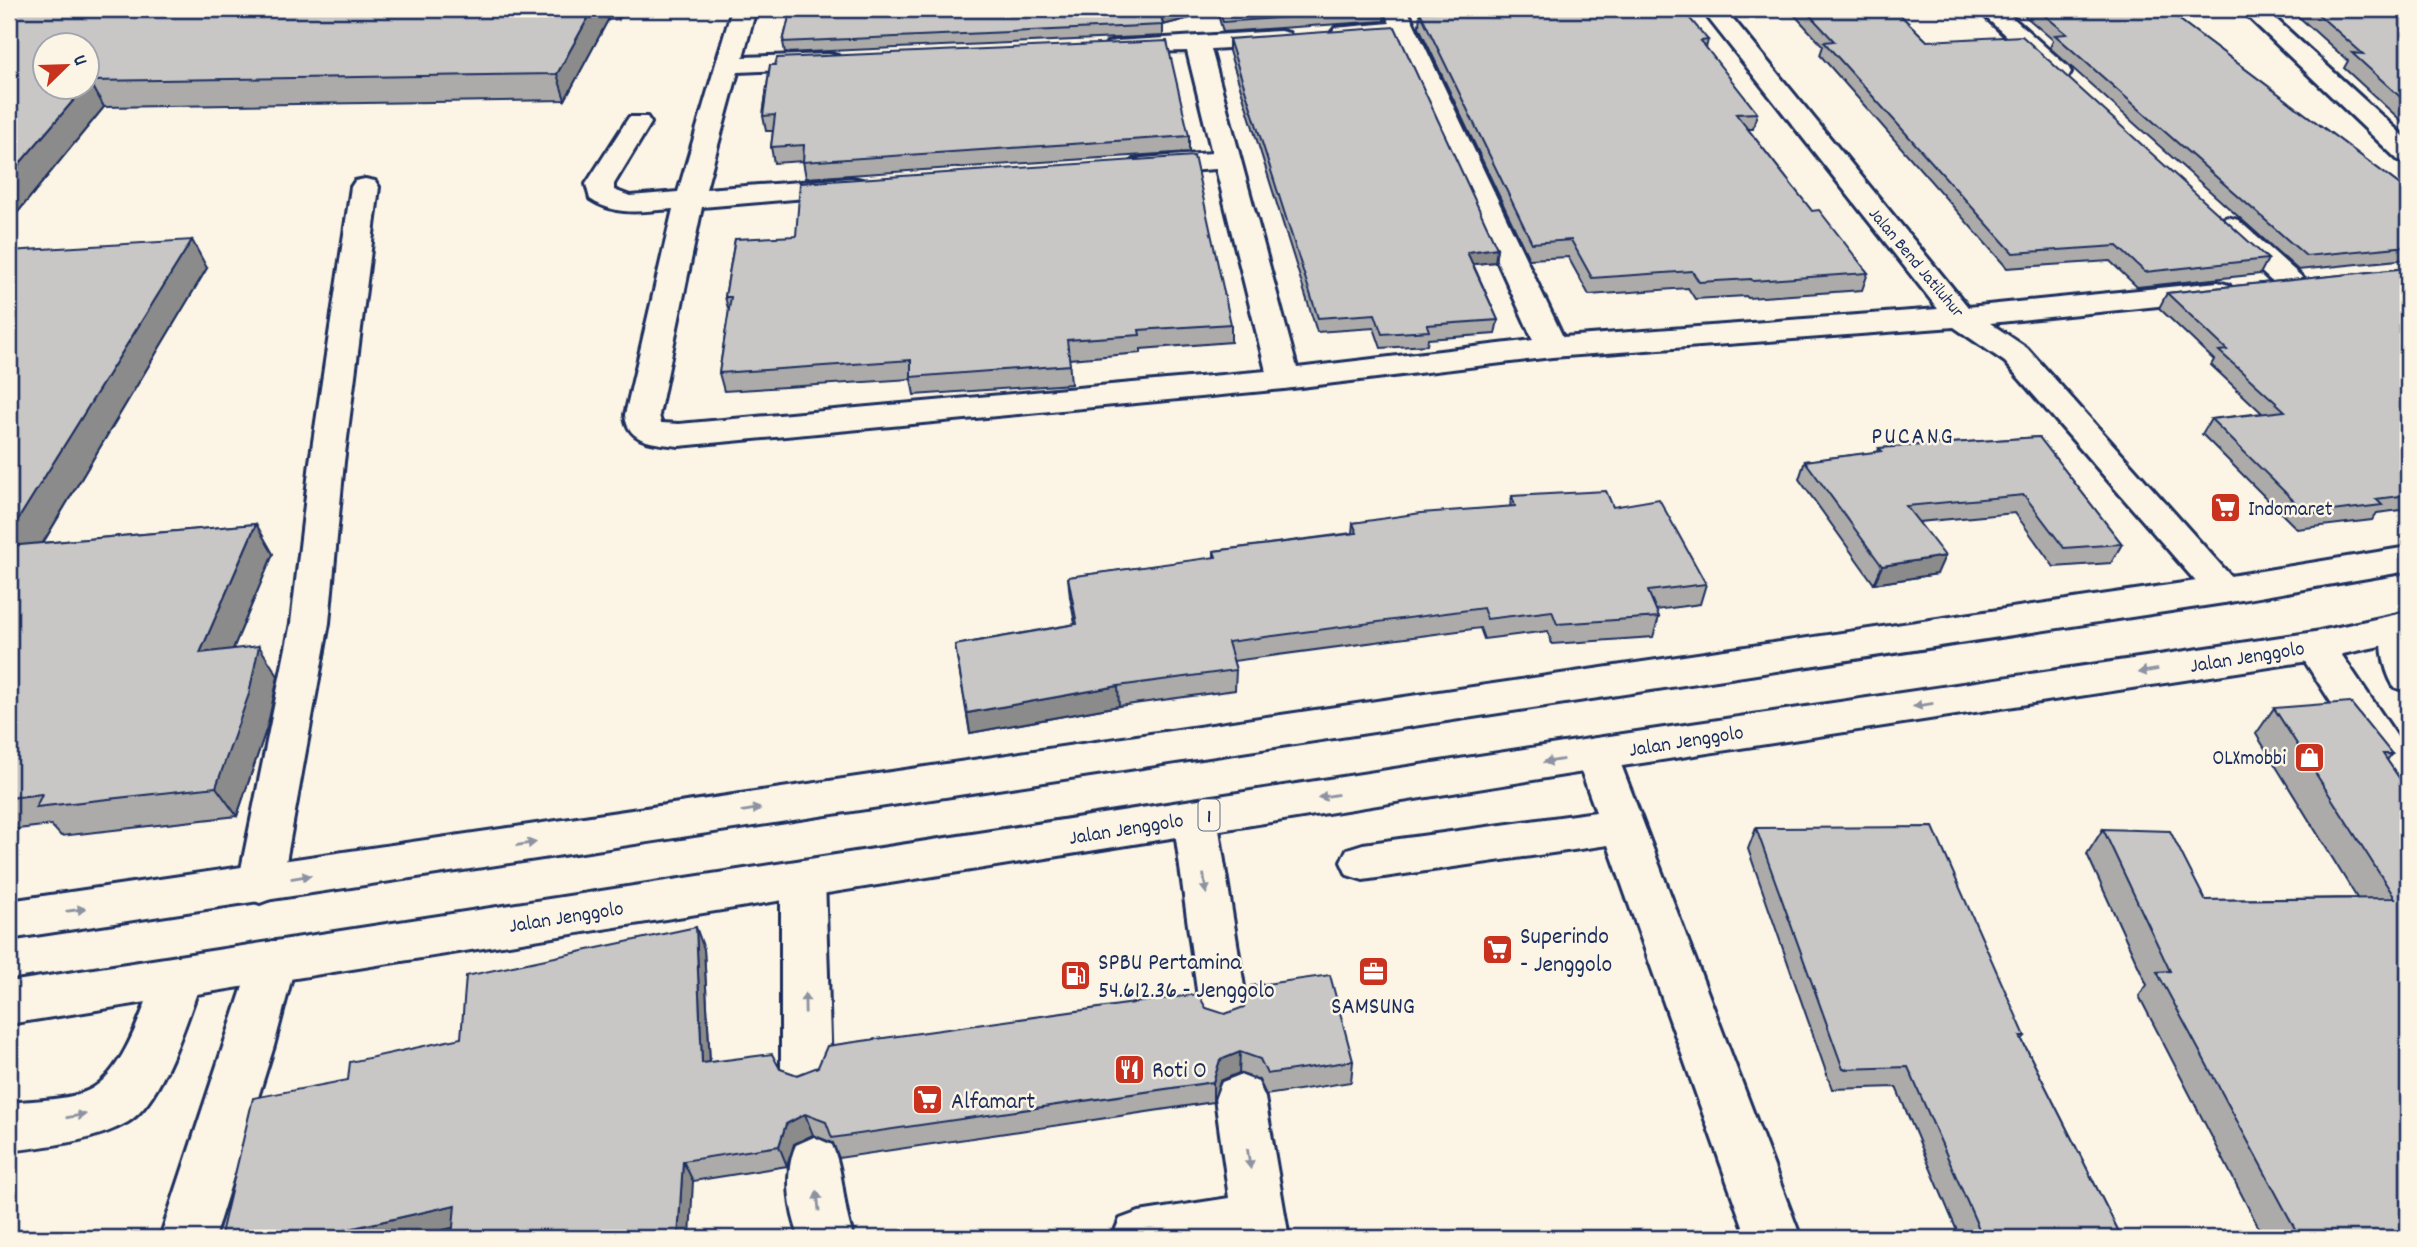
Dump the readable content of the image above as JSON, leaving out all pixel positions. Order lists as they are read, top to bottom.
{
  "streets": {
    "main road": ["Jalan Bend Jatiluhur", "Jalan Jenggolo", "1"]
  },
  "districts": ["PUCANG"],
  "places": {
    "supermarket": ["Indomaret", "Superindo - Jenggolo", "Alfamart"],
    "shop": ["OLXmobbi"],
    "office": ["SAMSUNG"],
    "fuel station": ["SPBU Pertamina 54.612.36 - Jenggolo"],
    "restaurant": ["Roti O"]
  },
  "north": "top right"
}
